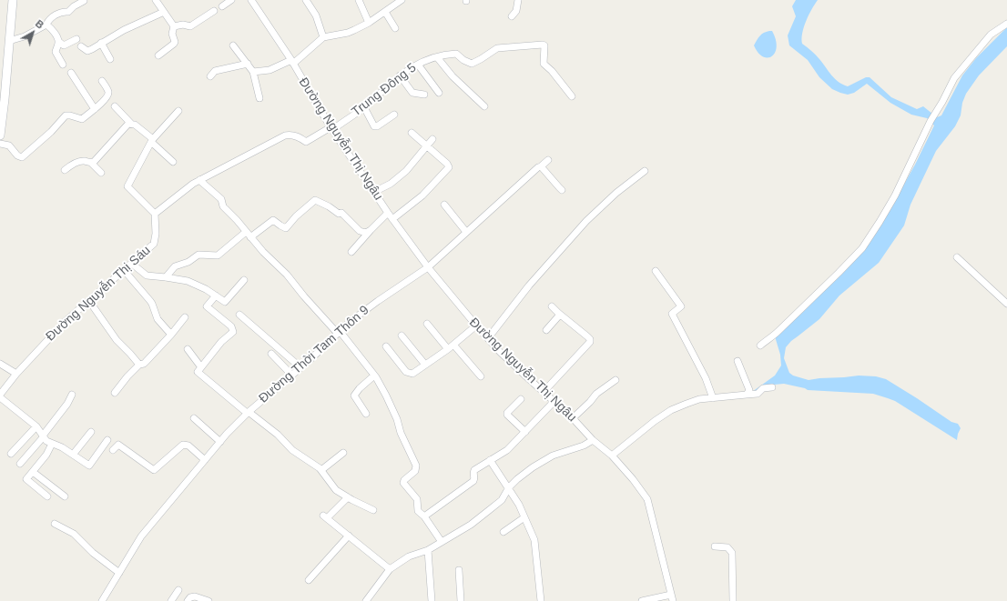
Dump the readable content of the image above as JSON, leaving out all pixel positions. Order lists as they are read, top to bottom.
{
  "streets": {
    "street": [
      "Trung Đông 5",
      "Đường Nguyễn Thị Ngâu",
      "Đường Nguyễn Thị Sáu",
      "Đường Thời Tam Thôn 9"
    ]
  },
  "crossings": [
    ["Trung Đông 5", "Đường Nguyễn Thị Ngâu"],
    ["Đường Nguyễn Thị Ngâu", "Đường Thời Tam Thôn 9"]
  ],
  "north": "top right"
}
